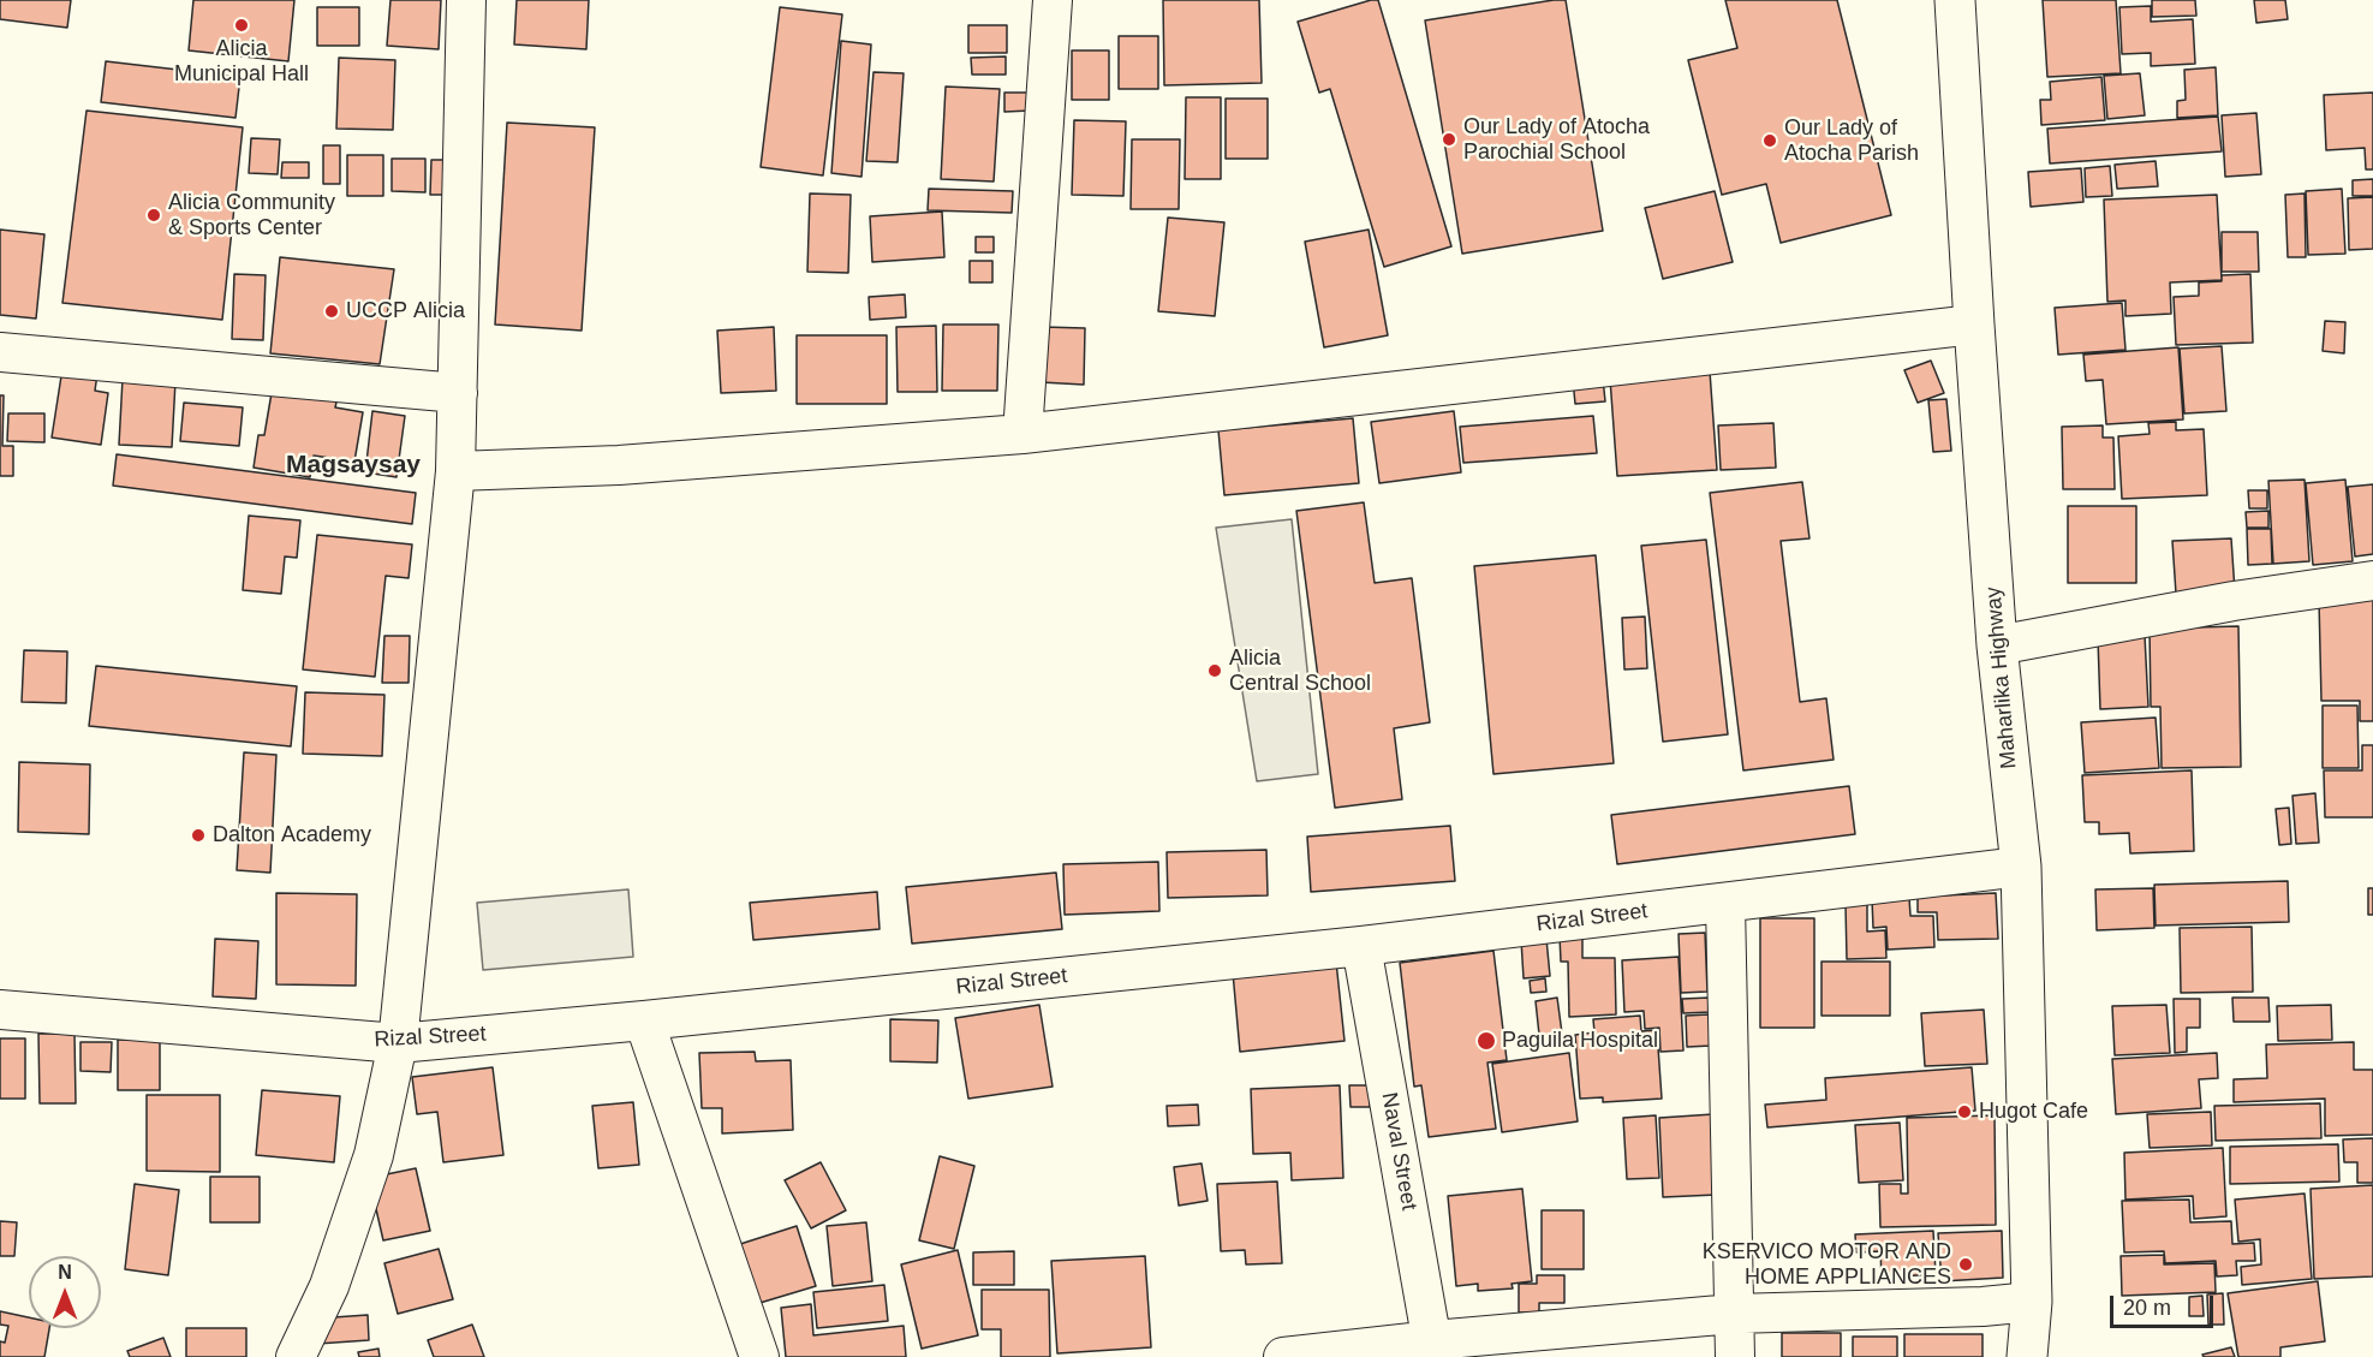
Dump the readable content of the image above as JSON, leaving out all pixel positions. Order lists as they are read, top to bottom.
{
  "streets": {
    "main road": ["Maharlika Highway"],
    "street": ["Rizal Street", "Naval Street"]
  },
  "crossings": [
    ["Maharlika Highway", "Rizal Street"],
    ["Rizal Street", "Naval Street"]
  ],
  "districts": ["Magsaysay"],
  "places": [
    "Alicia Municipal Hall",
    "Our Lady of Atocha Parochial School",
    "Our Lady of Atocha Parish",
    "Alicia Community & Sports Center",
    "UCCP Alicia",
    "Alicia Central School",
    "Dalton Academy",
    "Paguila Hospital",
    "Hugot Cafe",
    "KSERVICO MOTOR AND HOME APPLIANCES"
  ],
  "scale_bar": "20 m",
  "north": "top"
}
